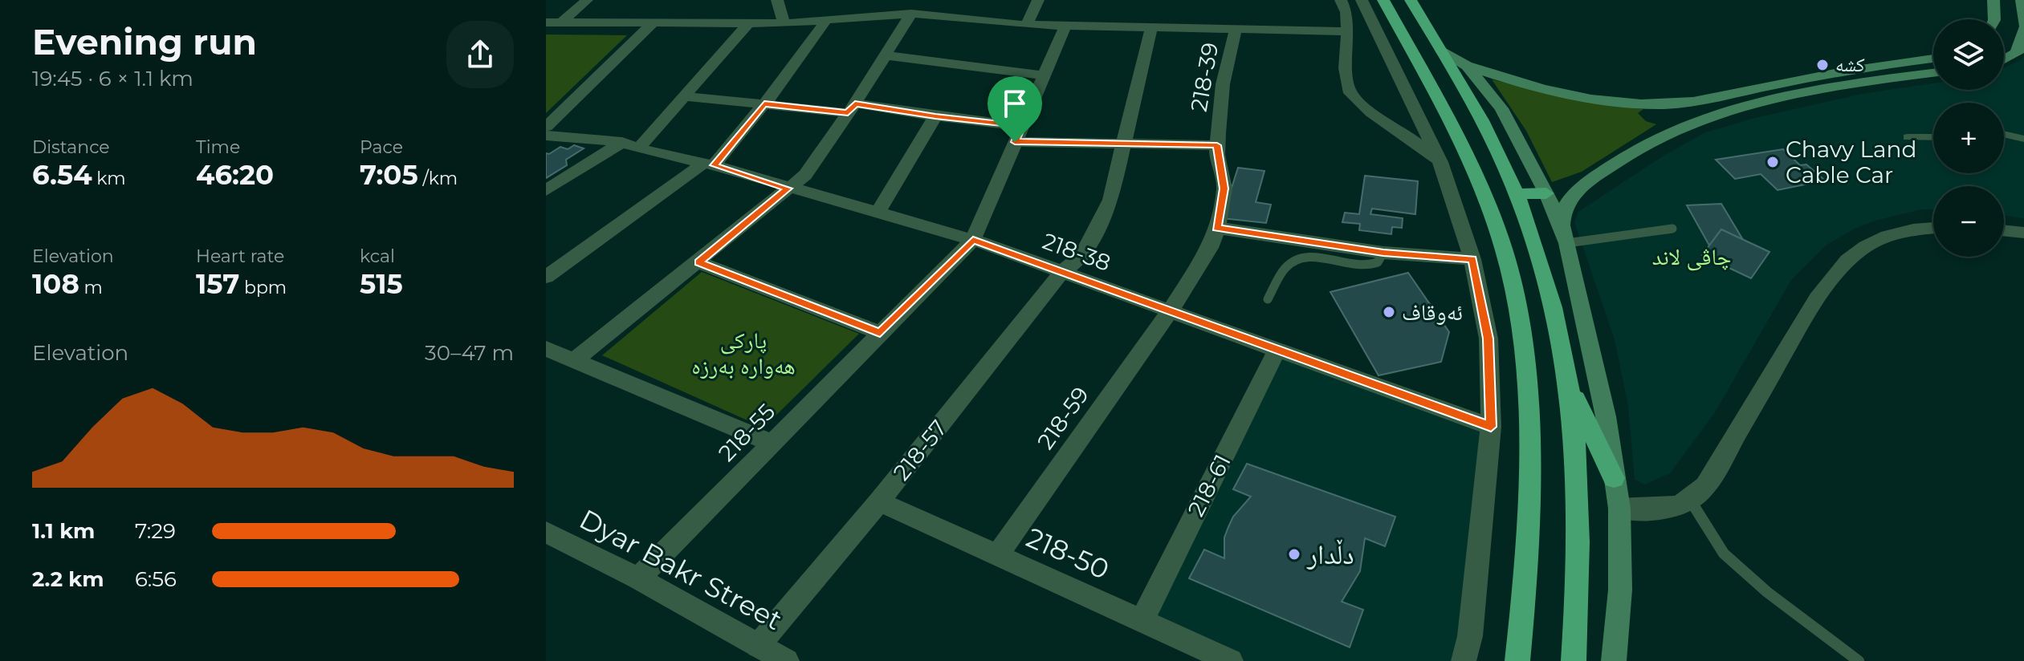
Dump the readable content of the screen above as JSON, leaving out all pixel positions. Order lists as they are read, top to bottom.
{
  "streets": {
    "street": [
      "218-39",
      "218-38",
      "218-59",
      "218-55",
      "218-57",
      "218-61",
      "218-50",
      "Dyar Bakr Street"
    ]
  },
  "crossings": [
    ["218-39", "218-38"],
    ["218-39", "218-59"],
    ["218-38", "218-59"],
    ["218-38", "218-55"],
    ["218-38", "218-57"],
    ["218-38", "218-61"],
    ["218-59", "218-50"],
    ["218-55", "Dyar Bakr Street"],
    ["218-57", "218-50"],
    ["218-57", "Dyar Bakr Street"],
    ["218-61", "218-50"]
  ],
  "parks": ["چاڤی لاند", "پارکی هەوارە بەرزە"],
  "places": [
    "كشه",
    "Chavy Land Cable Car",
    "ئەوقاف",
    "دڵدار"
  ],
  "page": {
    "heading": ["Evening run", "19:45 · 6 × 1.1 km"],
    "map_buttons": ["+", "−"],
    "stats": [
      ["Distance", "6.54 km"],
      ["Time", "46:20"],
      ["Pace", "7:05 /km"],
      ["Elevation", "108 m"],
      ["Heart rate", "157 bpm"],
      ["kcal", "515"]
    ],
    "chart": ["Elevation", "30–47 m"],
    "list": [
      {
        "name": "1.1 km",
        "note": "7:29"
      },
      {
        "name": "2.2 km",
        "note": "6:56"
      }
    ]
  }
}
